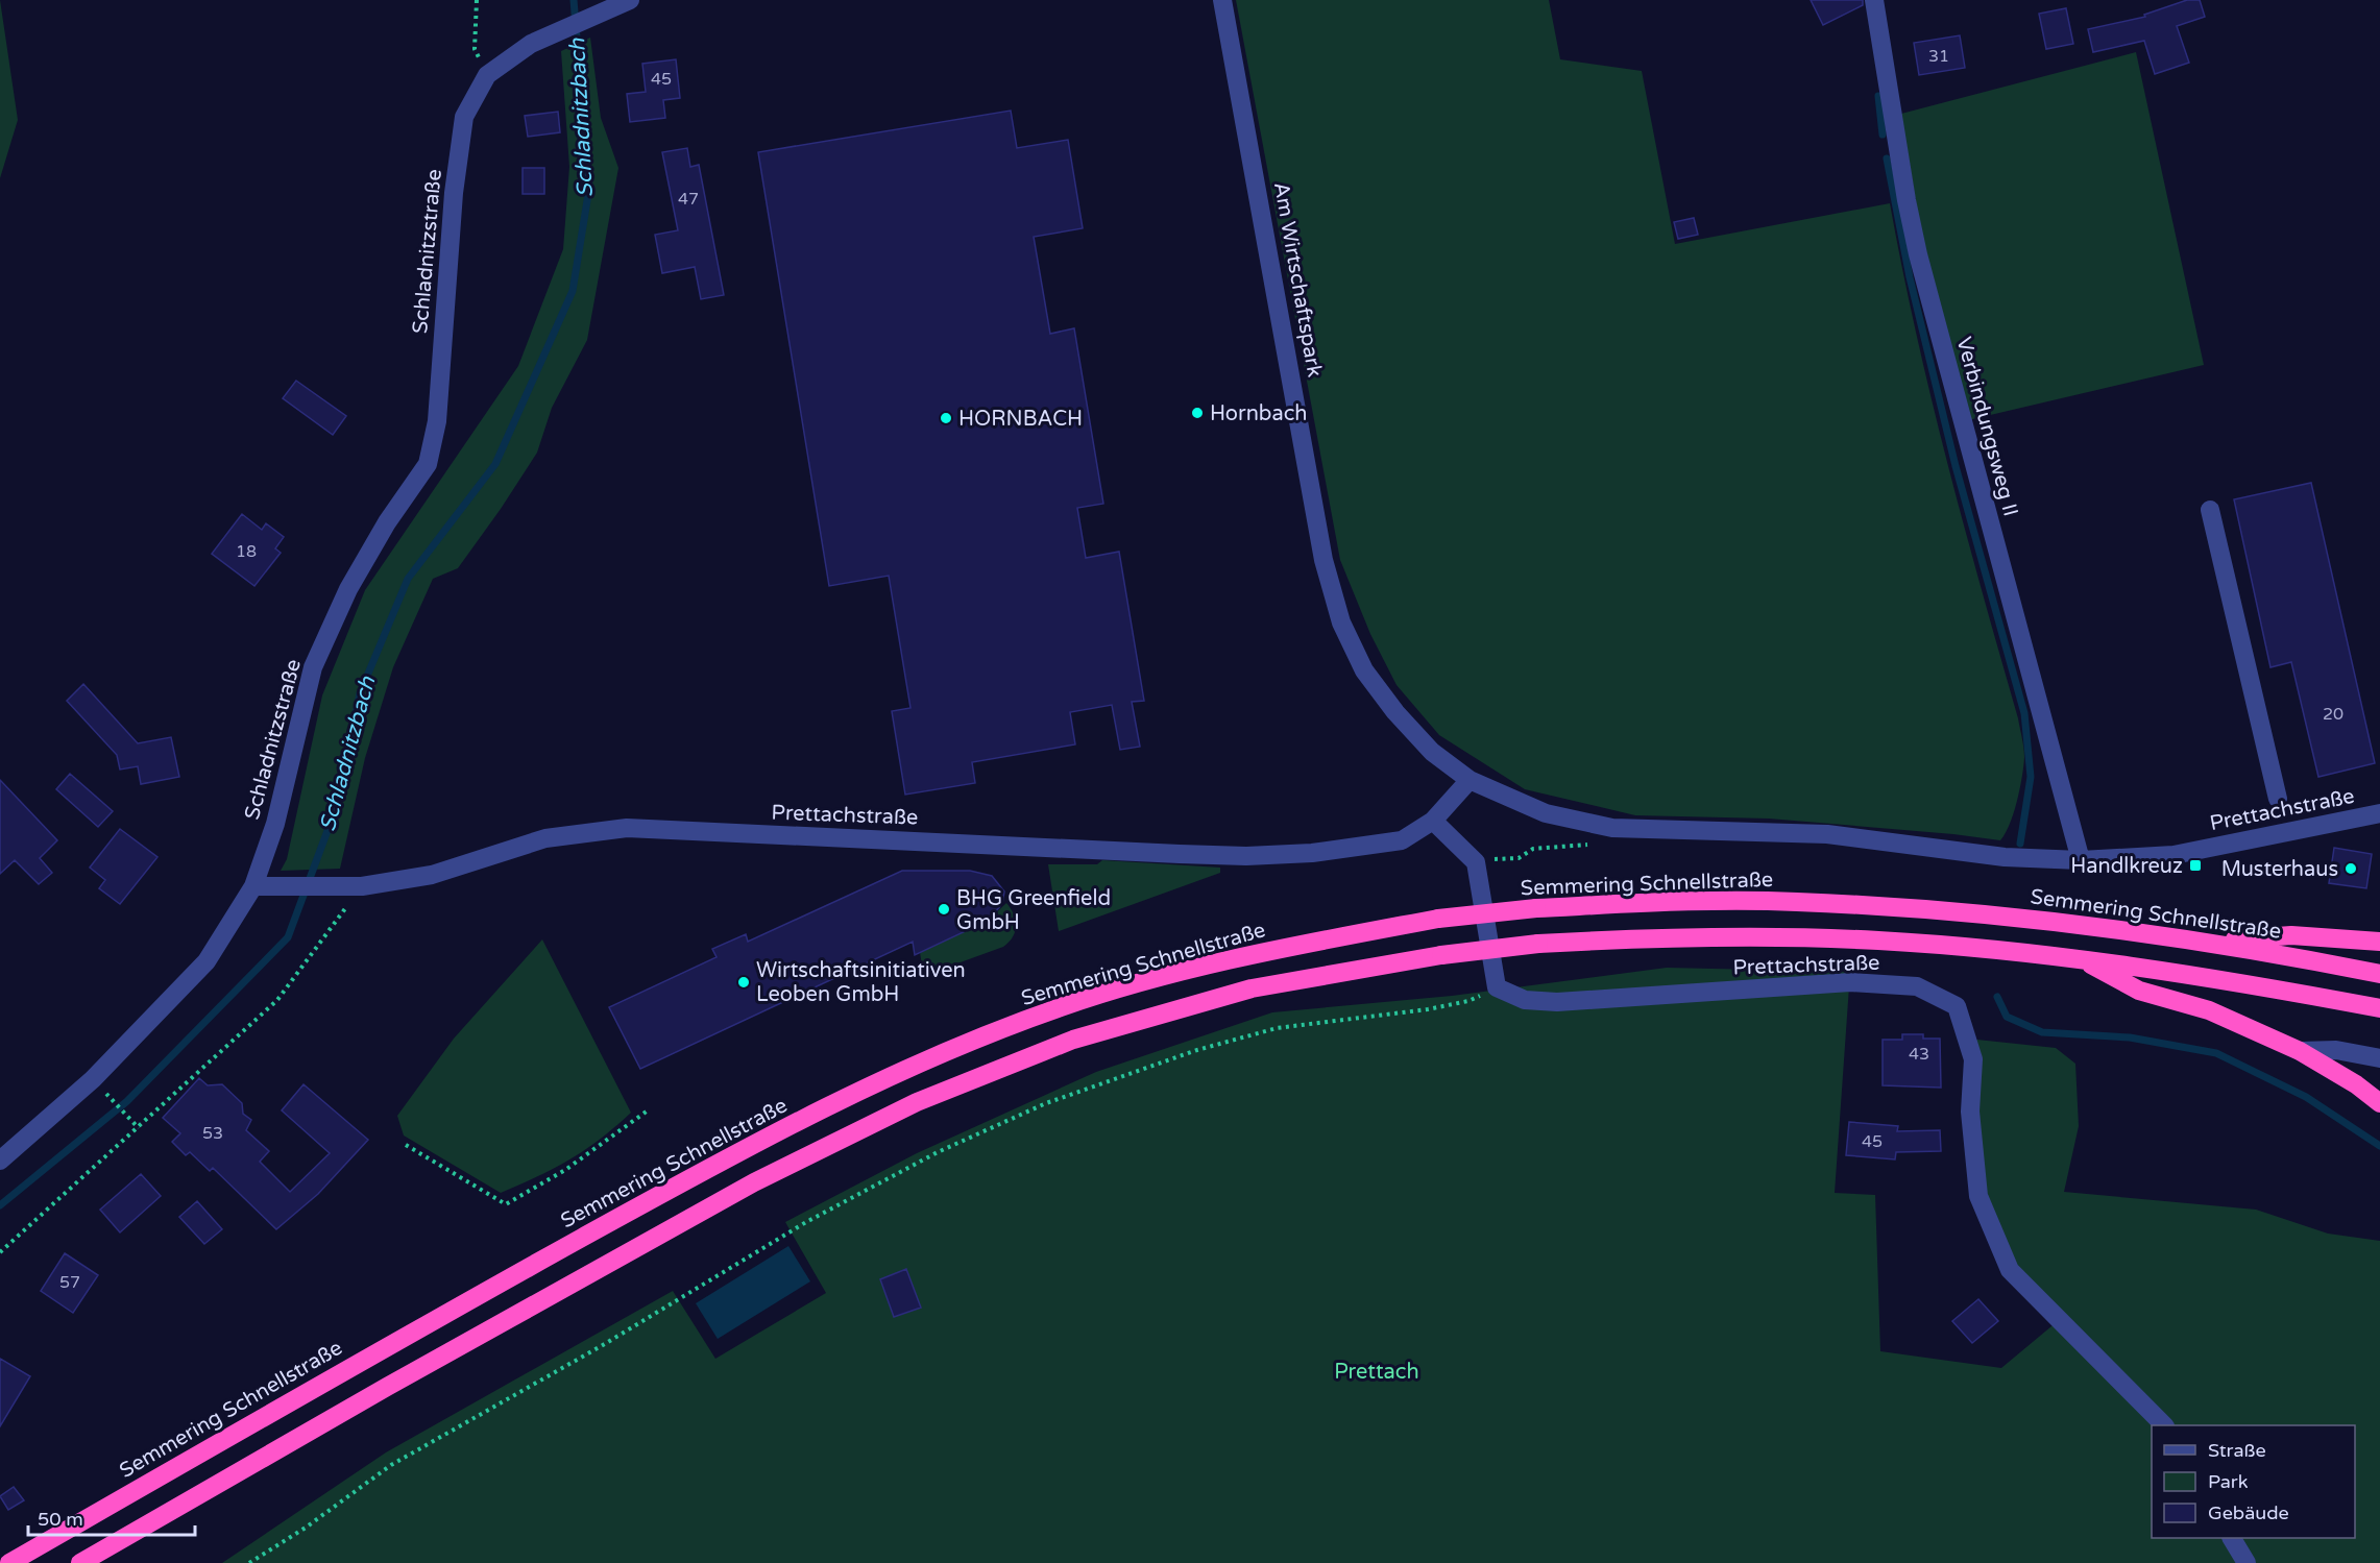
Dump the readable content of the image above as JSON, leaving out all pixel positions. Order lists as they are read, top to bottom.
{
  "streets": {
    "highway": ["Semmering Schnellstraße"],
    "street": [
      "Schladnitzstraße",
      "Am Wirtschaftspark",
      "Verbindungsweg II",
      "Prettachstraße"
    ]
  },
  "crossings": [
    ["Schladnitzstraße", "Prettachstraße"],
    ["Am Wirtschaftspark", "Prettachstraße"],
    ["Verbindungsweg II", "Prettachstraße"]
  ],
  "water": ["Schladnitzbach"],
  "parks": ["Prettach"],
  "places": {
    "other": [
      "Hornbach",
      "HORNBACH",
      "Musterhaus",
      "BHG Greenfield GmbH",
      "Wirtschaftsinitiativen Leoben GmbH"
    ],
    "transit": ["Handlkreuz"]
  },
  "house_numbers": [
    "31",
    "45",
    "47",
    "18",
    "20",
    "43",
    "53",
    "45",
    "57"
  ],
  "legend": ["Straße", "Park", "Gebäude"],
  "scale_bar": "50 m"
}
